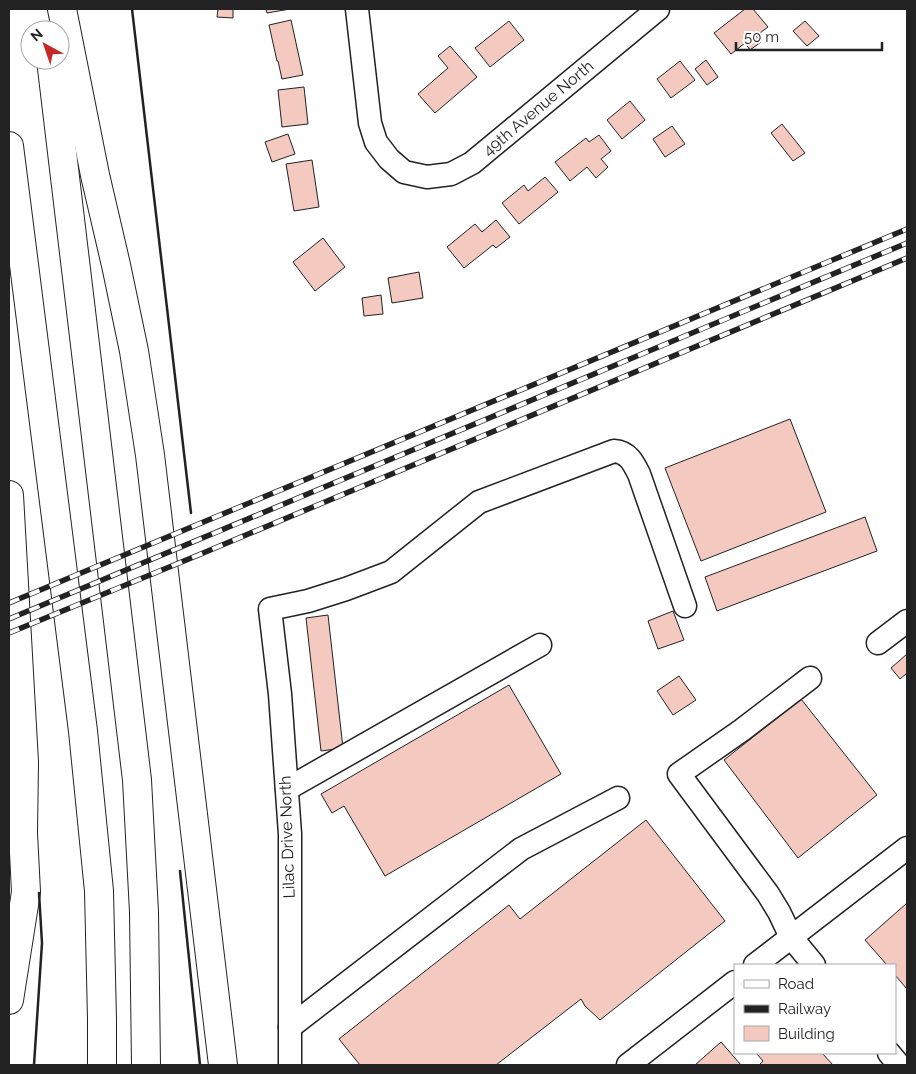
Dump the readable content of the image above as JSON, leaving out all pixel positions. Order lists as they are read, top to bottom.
{
  "streets": {
    "street": ["49th Avenue North", "Lilac Drive North"]
  },
  "legend": ["Road", "Railway", "Building"],
  "scale_bar": "50 m",
  "north": "top left"
}
